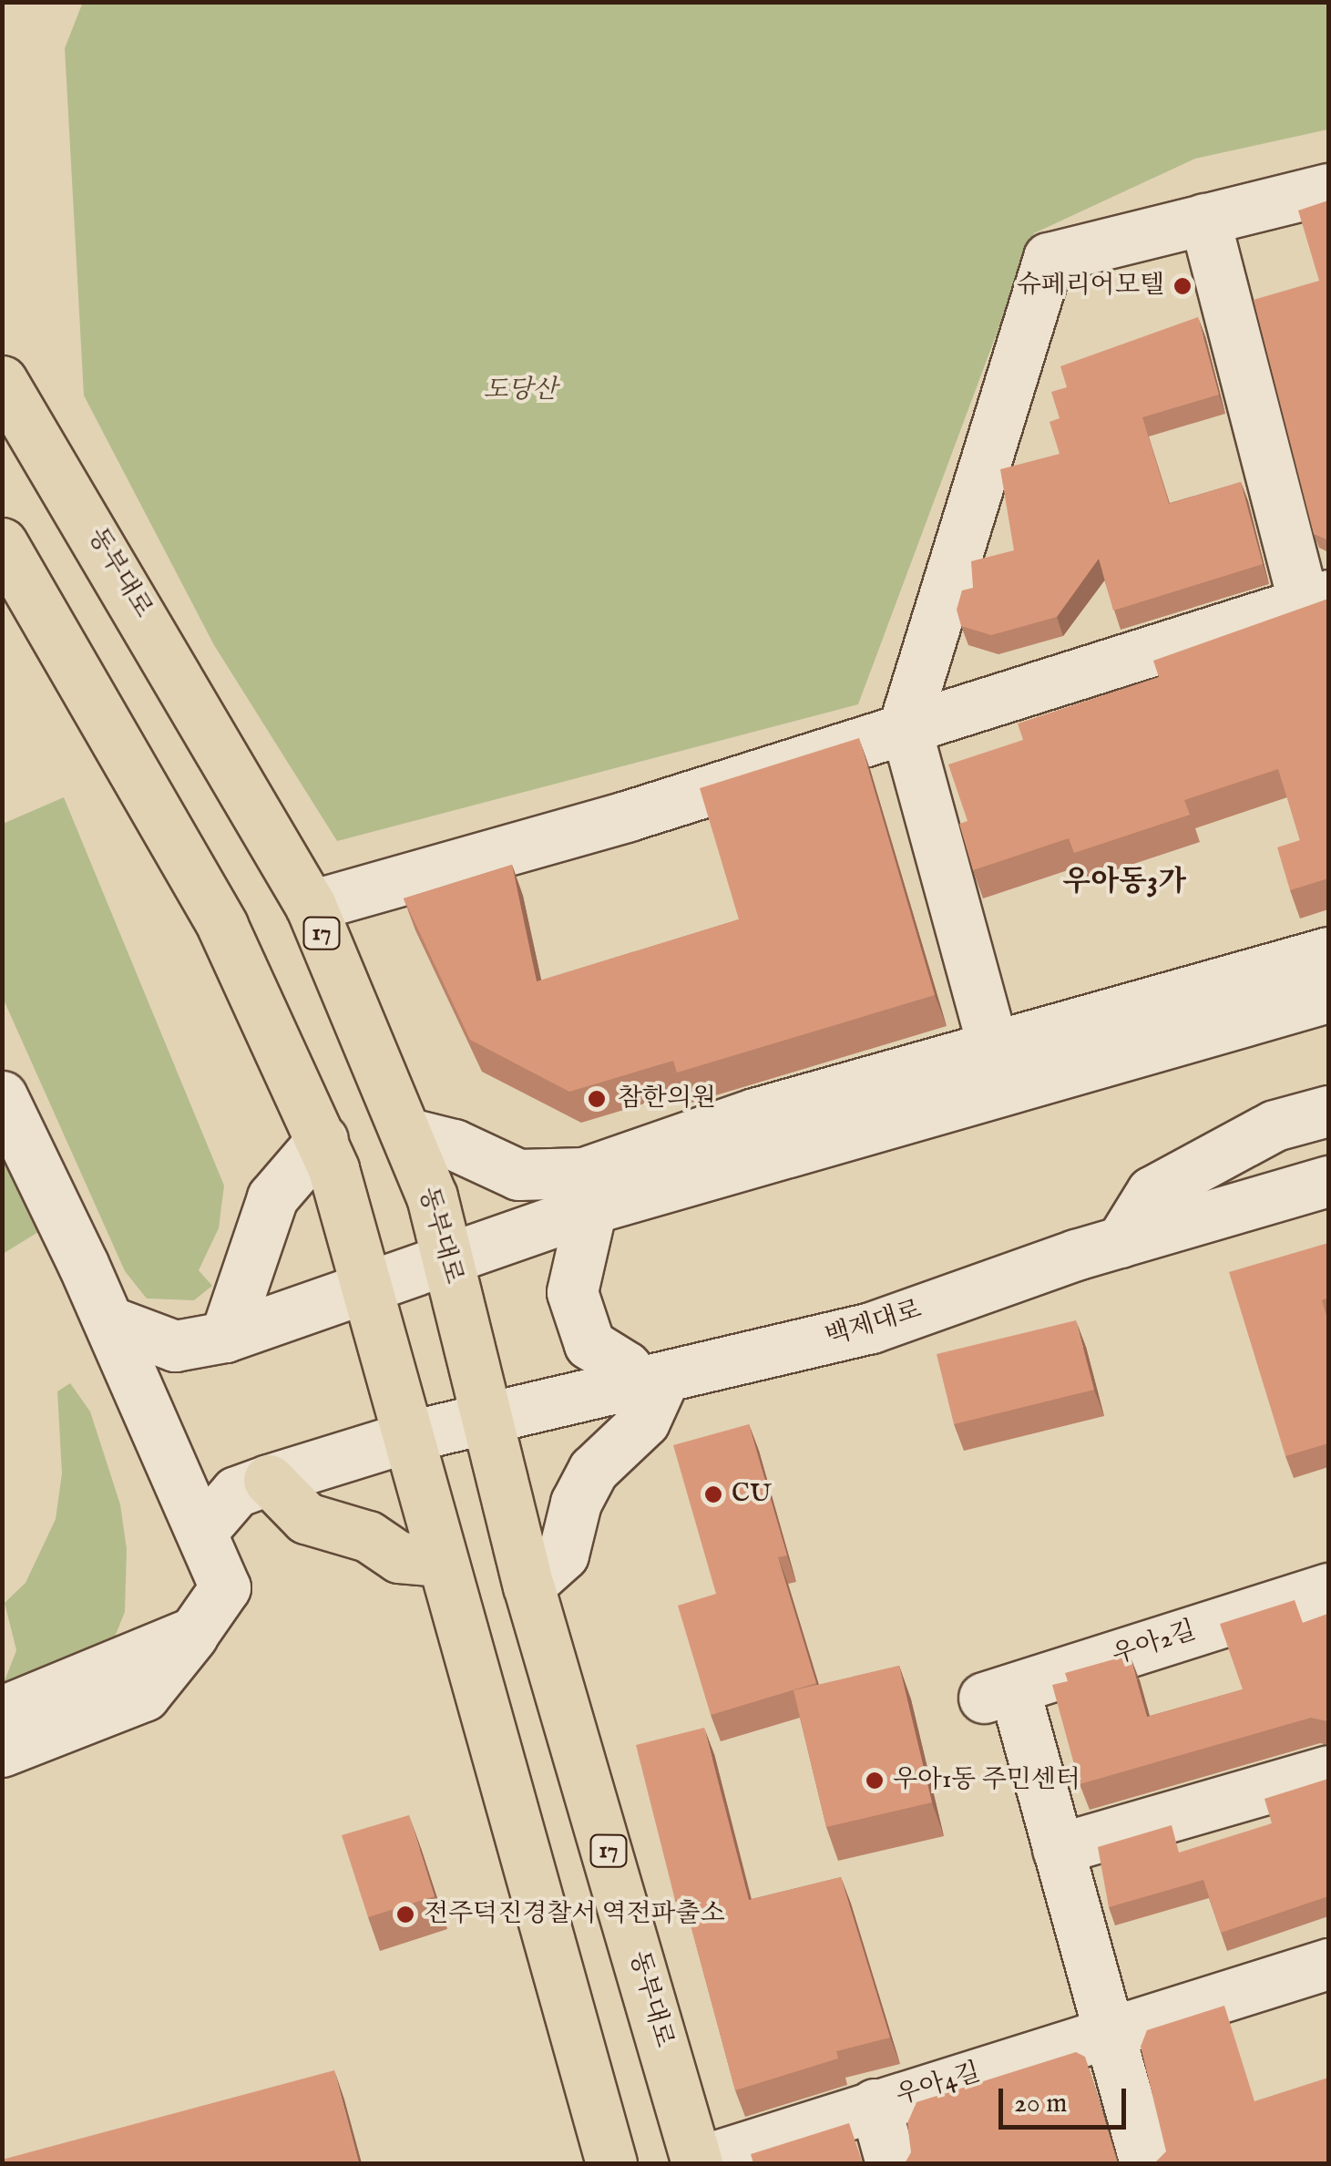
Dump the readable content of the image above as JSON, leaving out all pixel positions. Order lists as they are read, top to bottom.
{
  "streets": {
    "main road": ["동부대로", "17"],
    "street": ["백제대로", "우아2길", "우아4길"]
  },
  "crossings": [
    ["동부대로", "백제대로"],
    ["동부대로", "우아4길"]
  ],
  "districts": ["우아동3가"],
  "parks": ["도당산"],
  "places": [
    "슈페리어모텔",
    "참한의원",
    "CU",
    "우아1동 주민센터",
    "전주덕진경찰서 역전파출소"
  ],
  "scale_bar": "20 m"
}
